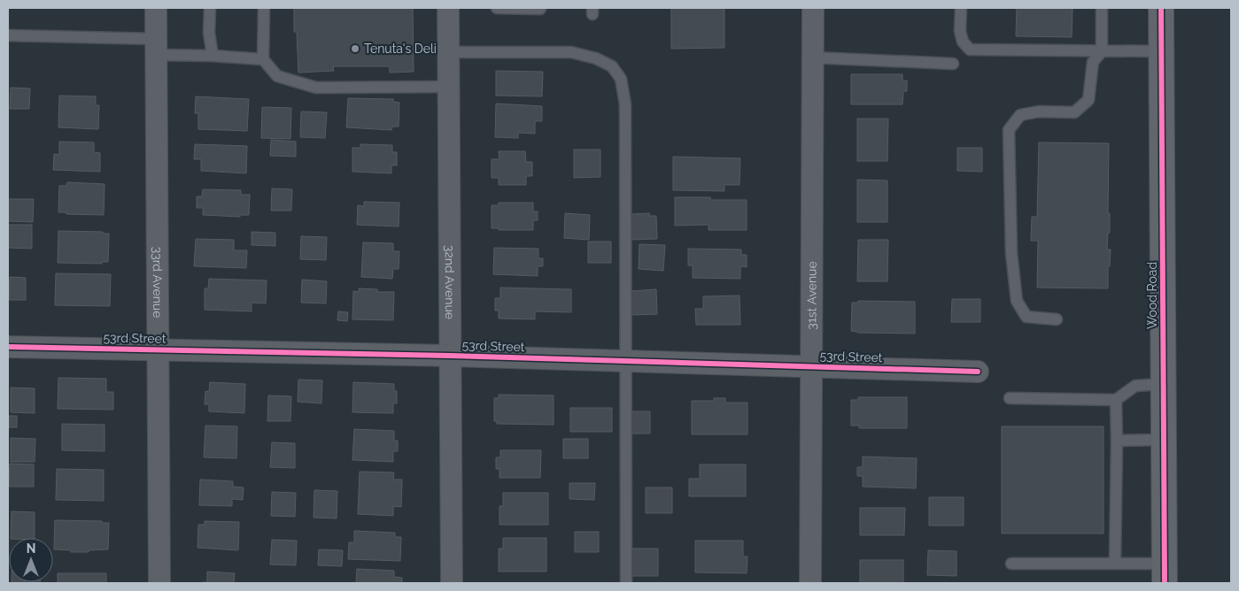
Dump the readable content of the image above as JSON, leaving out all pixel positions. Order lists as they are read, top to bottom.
{
  "streets": {
    "street": [
      "33rd Avenue",
      "32nd Avenue",
      "31st Avenue",
      "Wood Road",
      "53rd Street"
    ]
  },
  "crossings": [
    ["33rd Avenue", "53rd Street"],
    ["32nd Avenue", "53rd Street"],
    ["31st Avenue", "53rd Street"]
  ],
  "places": ["Tenuta's Deli"],
  "north": "top"
}
